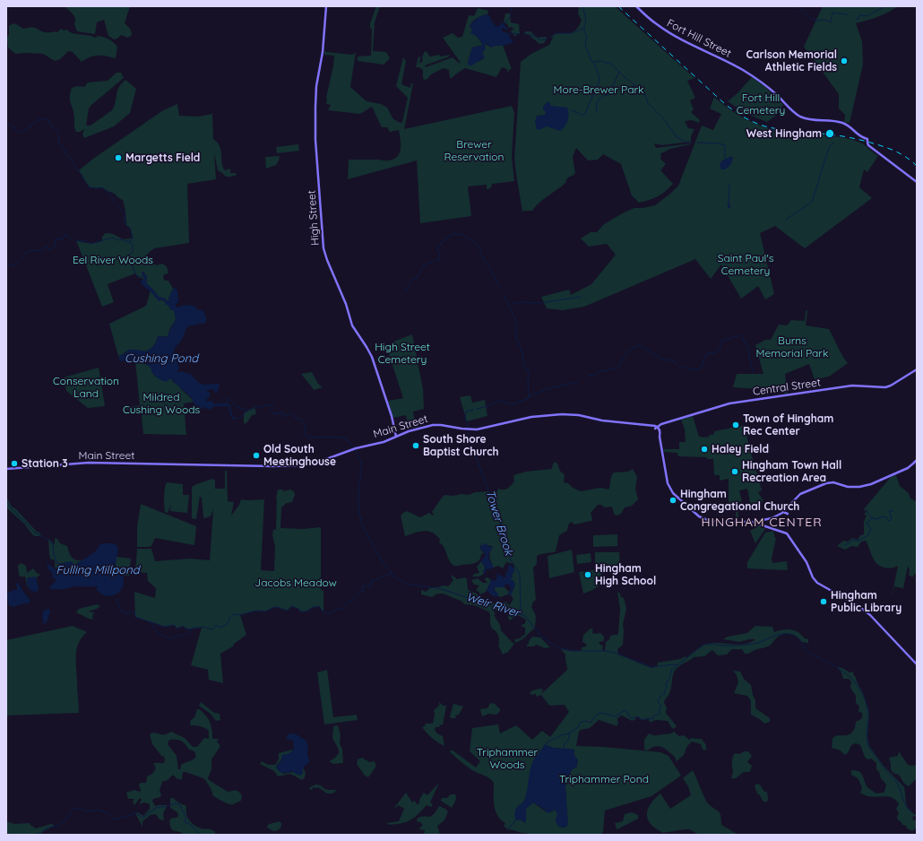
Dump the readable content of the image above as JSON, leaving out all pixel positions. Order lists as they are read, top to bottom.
{
  "streets": {
    "main road": [
      "Fort Hill Street",
      "High Street",
      "Central Street",
      "Main Street"
    ]
  },
  "crossings": [
    ["High Street", "Main Street"],
    ["Central Street", "Main Street"]
  ],
  "districts": ["HINGHAM CENTER"],
  "water": [
    "Cushing Pond",
    "Tower Brook",
    "Fulling Millpond",
    "Weir River"
  ],
  "parks": [
    "More-Brewer Park",
    "Fort Hill Cemetery",
    "Brewer Reservation",
    "Saint Paul's Cemetery",
    "Eel River Woods",
    "Burns Memorial Park",
    "High Street Cemetery",
    "Conservation Land",
    "Mildred Cushing Woods",
    "Jacobs Meadow",
    "Triphammer Woods",
    "Triphammer Pond"
  ],
  "places": [
    "Carlson Memorial Athletic Fields",
    "West Hingham",
    "Margetts Field",
    "Town of Hingham Rec Center",
    "South Shore Baptist Church",
    "Haley Field",
    "Old South Meetinghouse",
    "Station 3",
    "Hingham Town Hall Recreation Area",
    "Hingham Congregational Church",
    "Hingham High School",
    "Hingham Public Library"
  ]
}
